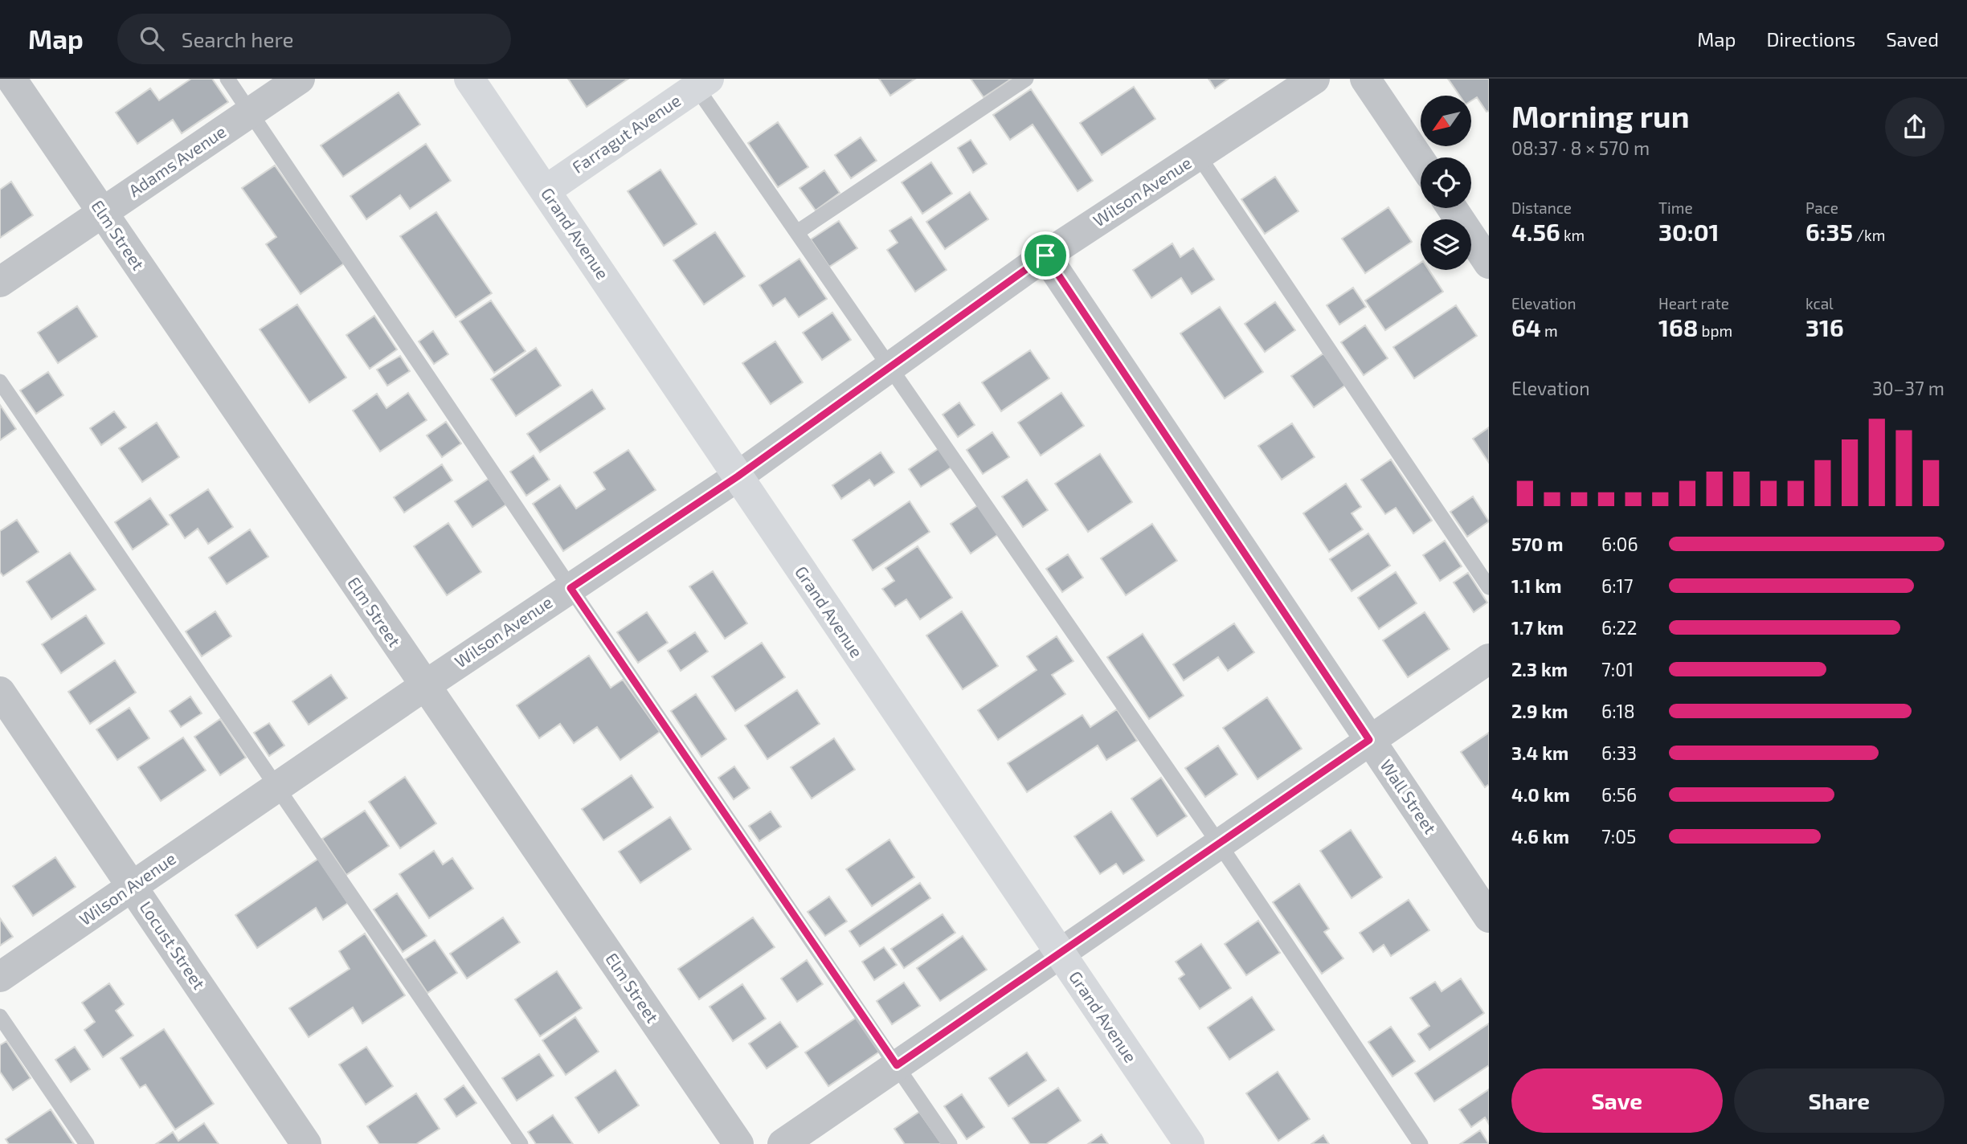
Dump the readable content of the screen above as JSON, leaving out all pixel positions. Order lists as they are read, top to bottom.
{
  "streets": {
    "main road": ["Farragut Avenue", "Grand Avenue"],
    "street": [
      "Adams Avenue",
      "Wilson Avenue",
      "Elm Street",
      "Wall Street",
      "Locust Street"
    ]
  },
  "crossings": [
    ["Farragut Avenue", "Grand Avenue"],
    ["Adams Avenue", "Elm Street"],
    ["Wilson Avenue", "Grand Avenue"],
    ["Wilson Avenue", "Elm Street"],
    ["Wilson Avenue", "Wall Street"],
    ["Wilson Avenue", "Locust Street"]
  ],
  "north": "bottom left",
  "page": {
    "header": "Map",
    "search": "Search here",
    "nav": ["Map", "Directions", "Saved"],
    "heading": ["Morning run", "08:37 · 8 × 570 m"],
    "stats": [
      ["Distance", "4.56 km"],
      ["Time", "30:01"],
      ["Pace", "6:35 /km"],
      ["Elevation", "64 m"],
      ["Heart rate", "168 bpm"],
      ["kcal", "316"]
    ],
    "chart": ["Elevation", "30–37 m"],
    "list": [
      {
        "name": "570 m",
        "note": "6:06"
      },
      {
        "name": "1.1 km",
        "note": "6:17"
      },
      {
        "name": "1.7 km",
        "note": "6:22"
      },
      {
        "name": "2.3 km",
        "note": "7:01"
      },
      {
        "name": "2.9 km",
        "note": "6:18"
      },
      {
        "name": "3.4 km",
        "note": "6:33"
      },
      {
        "name": "4.0 km",
        "note": "6:56"
      },
      {
        "name": "4.6 km",
        "note": "7:05"
      }
    ],
    "buttons": ["Save", "Share"]
  }
}
